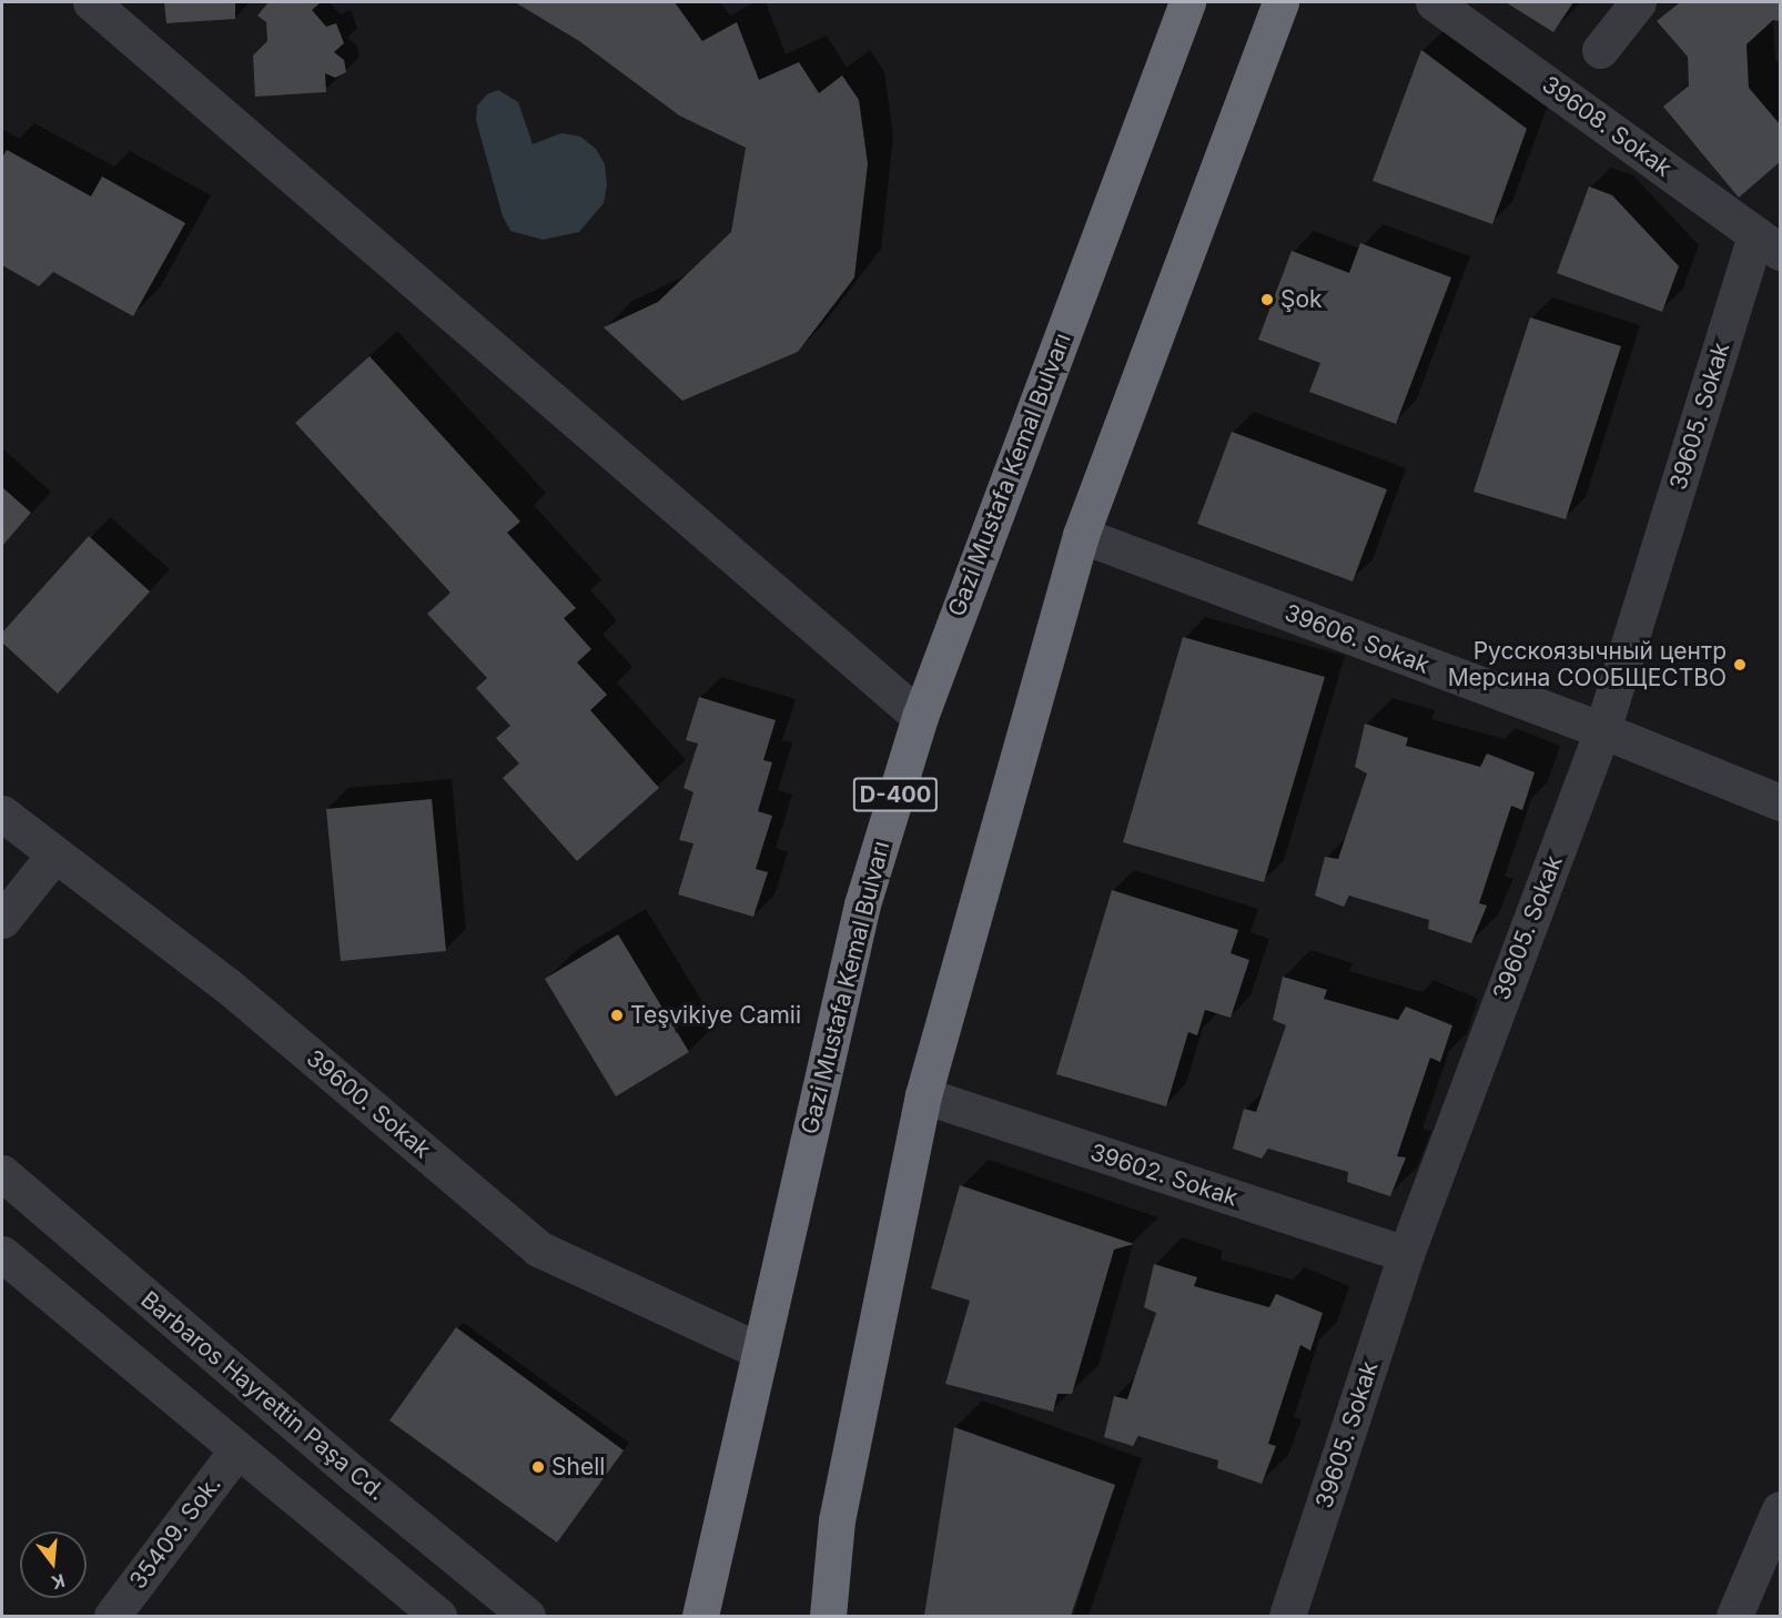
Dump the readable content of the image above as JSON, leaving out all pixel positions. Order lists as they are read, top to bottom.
{
  "streets": {
    "highway": ["Gazi Mustafa Kemal Bulvarı", "D-400"],
    "street": [
      "39608. Sokak",
      "39605. Sokak",
      "39606. Sokak",
      "39600. Sokak",
      "39602. Sokak",
      "Barbaros Hayrettin Paşa Cd.",
      "35409. Sok."
    ]
  },
  "crossings": [
    ["39608. Sokak", "39605. Sokak"],
    ["39605. Sokak", "39606. Sokak"],
    ["39605. Sokak", "39602. Sokak"],
    ["Gazi Mustafa Kemal Bulvarı", "39600. Sokak"]
  ],
  "places": [
    "Şok",
    "Русскоязычный центр Мерсина СООБЩЕСТВО",
    "Teşvikiye Camii",
    "Shell"
  ],
  "north": "bottom"
}
